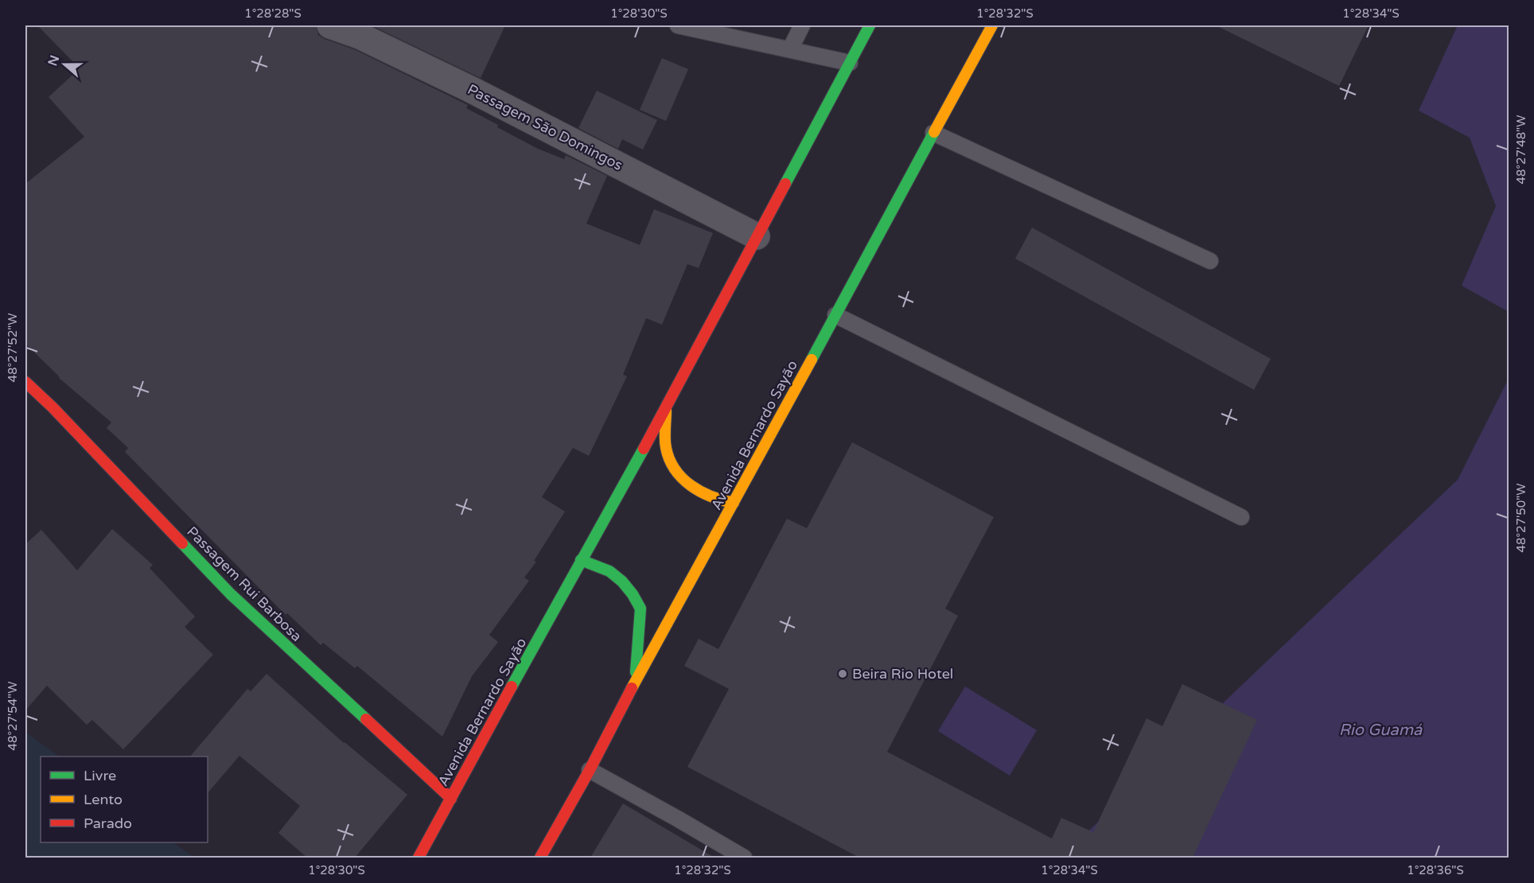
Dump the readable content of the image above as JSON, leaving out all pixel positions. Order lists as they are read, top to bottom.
{
  "streets": {
    "main road": ["Avenida Bernardo Sayão", "Passagem Rui Barbosa"],
    "street": ["Passagem São Domingos"]
  },
  "crossings": [
    ["Passagem São Domingos", "Avenida Bernardo Sayão"],
    ["Avenida Bernardo Sayão", "Passagem Rui Barbosa"]
  ],
  "water": ["Rio Guamá"],
  "places": ["Beira Rio Hotel"],
  "legend": ["Livre", "Lento", "Parado"],
  "north": "left",
  "coordinates": [
    "1°28'28\"S",
    "1°28'30\"S",
    "1°28'32\"S",
    "1°28'34\"S",
    "48°27'48\"W",
    "48°27'52\"W",
    "48°27'50\"W",
    "48°27'54\"W",
    "1°28'36\"S"
  ]
}
